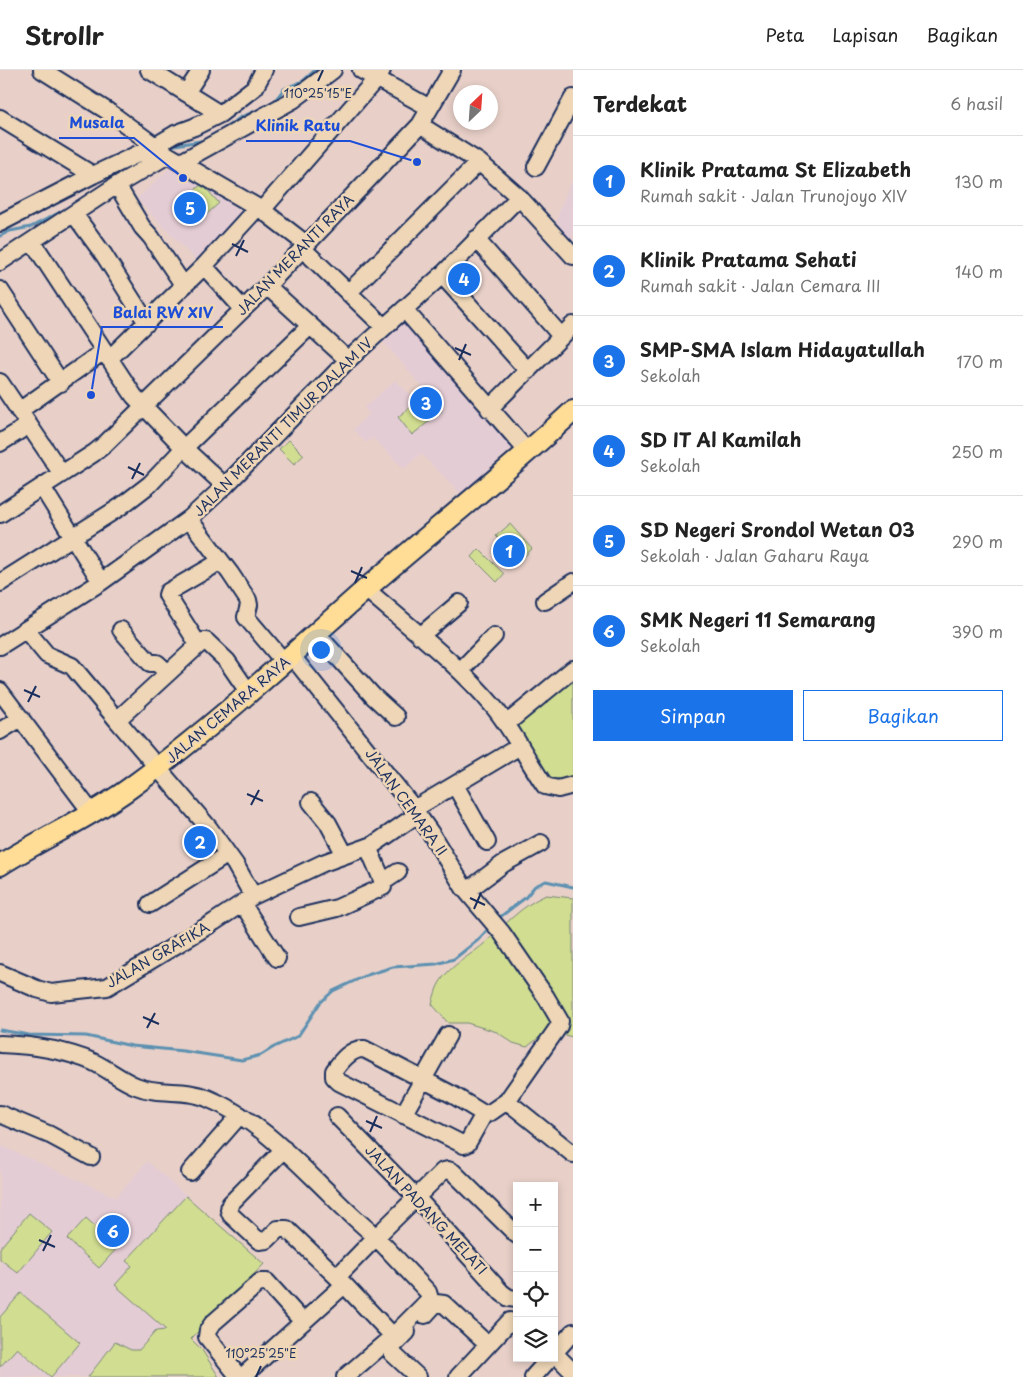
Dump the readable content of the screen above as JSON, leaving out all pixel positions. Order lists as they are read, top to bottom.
{
  "streets": {
    "main road": ["JALAN CEMARA RAYA"],
    "street": [
      "JALAN MERANTI RAYA",
      "JALAN MERANTI TIMUR DALAM IV",
      "JALAN CEMARA II",
      "JALAN GRAFIKA",
      "JALAN PADANG MELATI"
    ]
  },
  "crossings": [
    ["JALAN MERANTI TIMUR DALAM IV", "JALAN CEMARA II"],
    ["JALAN CEMARA RAYA", "JALAN CEMARA II"],
    ["JALAN CEMARA II", "JALAN GRAFIKA"]
  ],
  "places": ["Klinik Ratu", "Musala", "Balai RW XIV"],
  "north": "top right",
  "page": {
    "header": "Strollr",
    "nav": ["Peta", "Lapisan", "Bagikan"],
    "heading": ["Terdekat", "6 hasil"],
    "list": [
      {
        "mark": "1",
        "name": "Klinik Pratama St Elizabeth",
        "note": "Rumah sakit · Jalan Trunojoyo XIV",
        "value": "130 m"
      },
      {
        "mark": "2",
        "name": "Klinik Pratama Sehati",
        "note": "Rumah sakit · Jalan Cemara III",
        "value": "140 m"
      },
      {
        "mark": "3",
        "name": "SMP-SMA Islam Hidayatullah",
        "note": "Sekolah",
        "value": "170 m"
      },
      {
        "mark": "4",
        "name": "SD IT Al Kamilah",
        "note": "Sekolah",
        "value": "250 m"
      },
      {
        "mark": "5",
        "name": "SD Negeri Srondol Wetan 03",
        "note": "Sekolah · Jalan Gaharu Raya",
        "value": "290 m"
      },
      {
        "mark": "6",
        "name": "SMK Negeri 11 Semarang",
        "note": "Sekolah",
        "value": "390 m"
      }
    ],
    "pins": [
      "5",
      "4",
      "3",
      "1",
      "2",
      "6"
    ],
    "buttons": ["Simpan", "Bagikan"],
    "map_buttons": ["+", "−"]
  },
  "coordinates": ["110°25'15\"E", "110°25'25\"E"]
}
